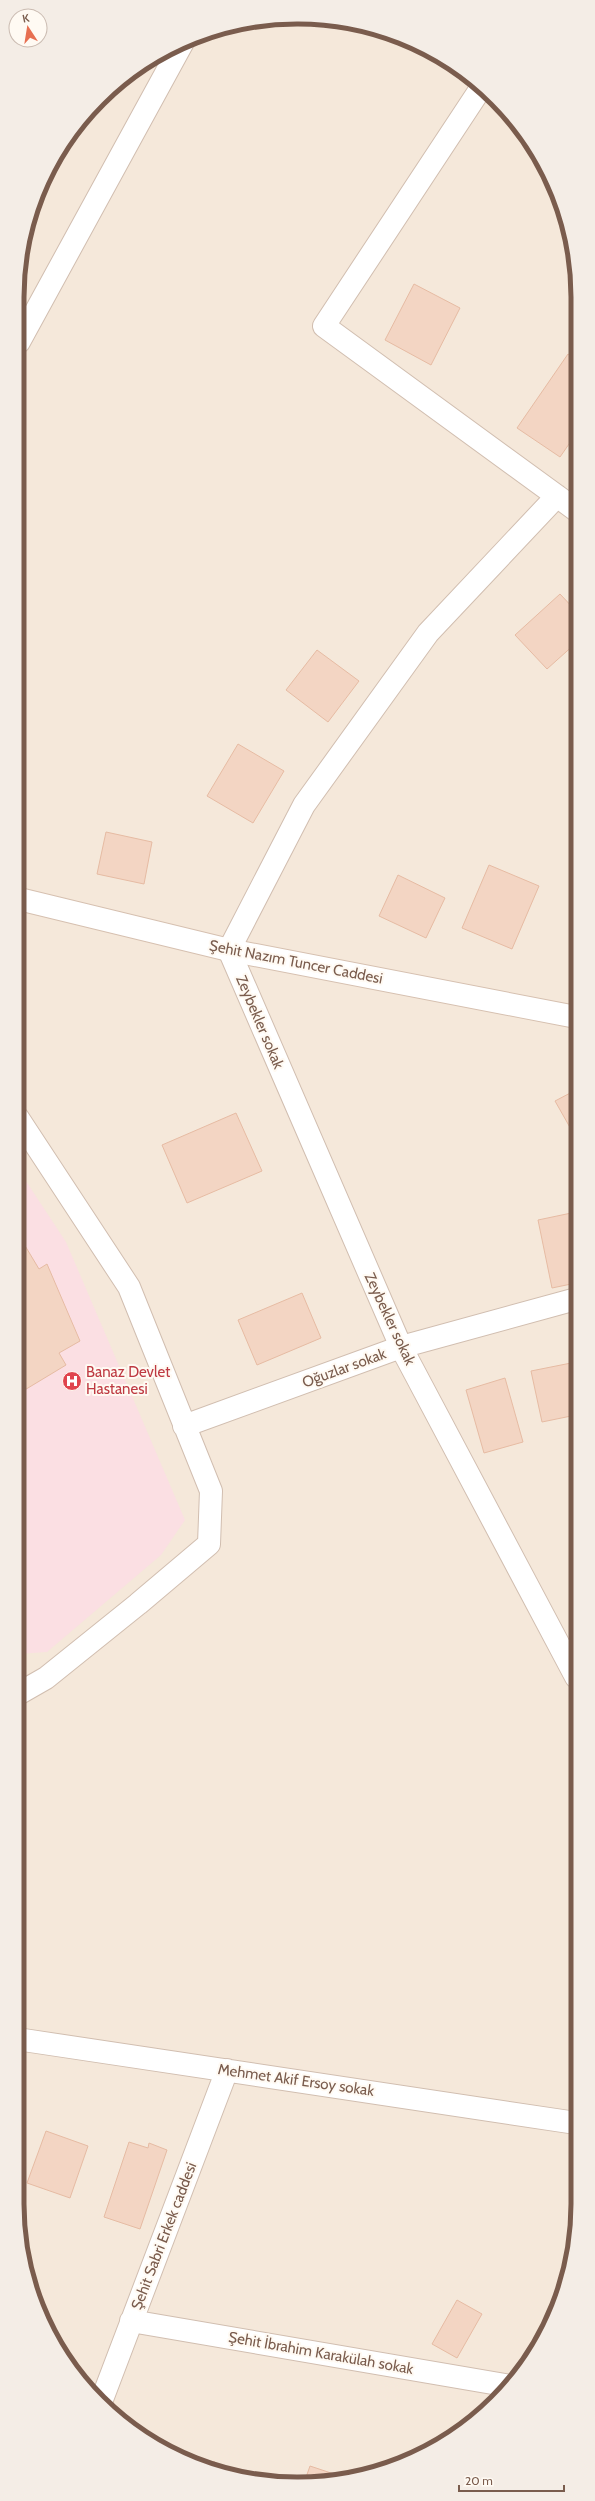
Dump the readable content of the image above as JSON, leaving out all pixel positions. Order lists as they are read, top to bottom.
{
  "streets": {
    "street": [
      "Şehit Nazım Tuncer Caddesi",
      "Zeybekler sokak",
      "Oğuzlar sokak",
      "Mehmet Akif Ersoy sokak",
      "Şehit Sabri Erkek caddesi",
      "Şehit İbrahim Karakülah sokak"
    ]
  },
  "crossings": [
    ["Şehit Nazım Tuncer Caddesi", "Zeybekler sokak"],
    ["Zeybekler sokak", "Oğuzlar sokak"],
    ["Mehmet Akif Ersoy sokak", "Şehit Sabri Erkek caddesi"],
    ["Şehit Sabri Erkek caddesi", "Şehit İbrahim Karakülah sokak"]
  ],
  "places": {
    "hospital": ["Banaz Devlet Hastanesi"]
  },
  "scale_bar": "20 m",
  "north": "top"
}
